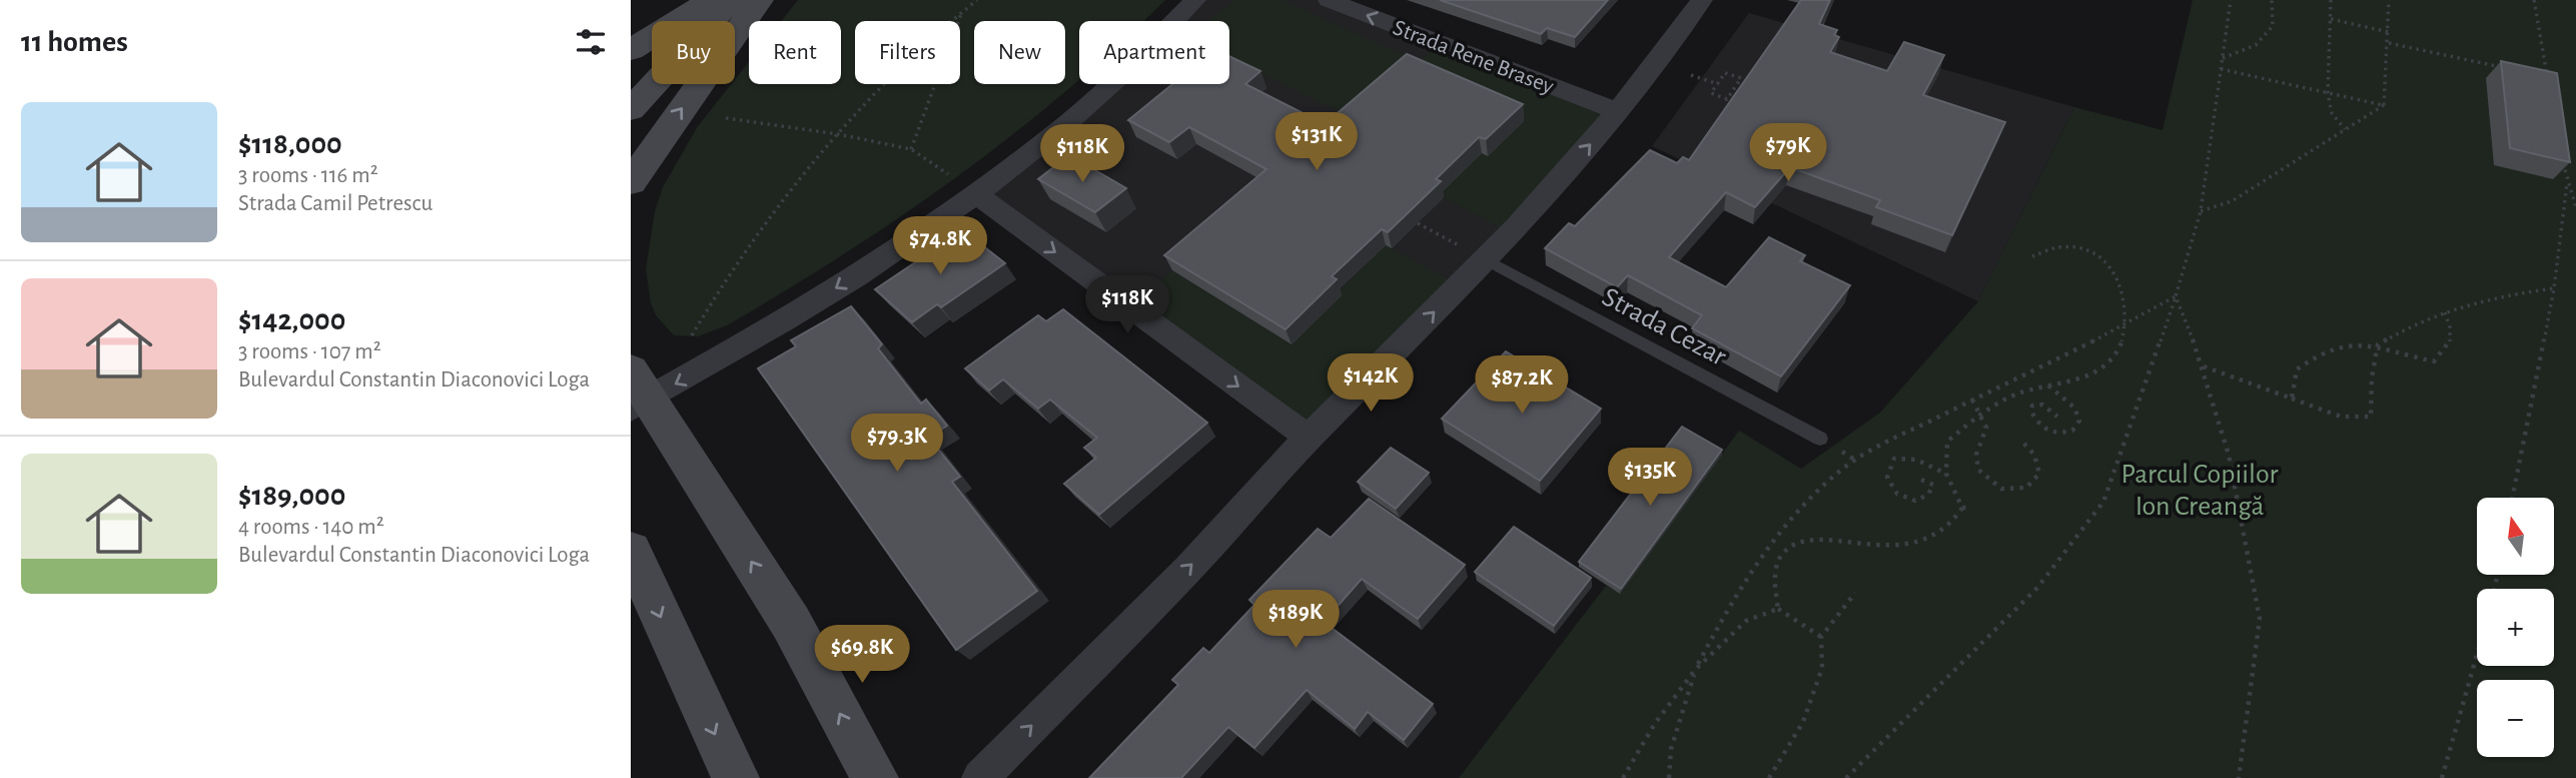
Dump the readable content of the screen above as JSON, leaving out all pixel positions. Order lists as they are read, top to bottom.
{
  "streets": {
    "street": ["Strada Rene Brasey"],
    "lane": ["Strada Cezar"]
  },
  "one_way": ["Strada Rene Brasey"],
  "parks": ["Parcul Copiilor Ion Creangă"],
  "north": "top",
  "page": {
    "heading": "11 homes",
    "chip": [
      "Buy",
      "Rent",
      "Filters",
      "New",
      "Apartment"
    ],
    "list": [
      {
        "name": "$118,000",
        "note": "3 rooms · 116 m² · Strada Camil Petrescu"
      },
      {
        "name": "$142,000",
        "note": "3 rooms · 107 m² · Bulevardul Constantin Diaconovici Loga"
      },
      {
        "name": "$189,000",
        "note": "4 rooms · 140 m² · Bulevardul Constantin Diaconovici Loga"
      }
    ],
    "price": [
      "$131K",
      "$79K",
      "$118K",
      "$74.8K",
      "$118K",
      "$142K",
      "$87.2K",
      "$79.3K",
      "$135K",
      "$189K",
      "$69.8K"
    ],
    "map_buttons": ["+", "−"]
  }
}
